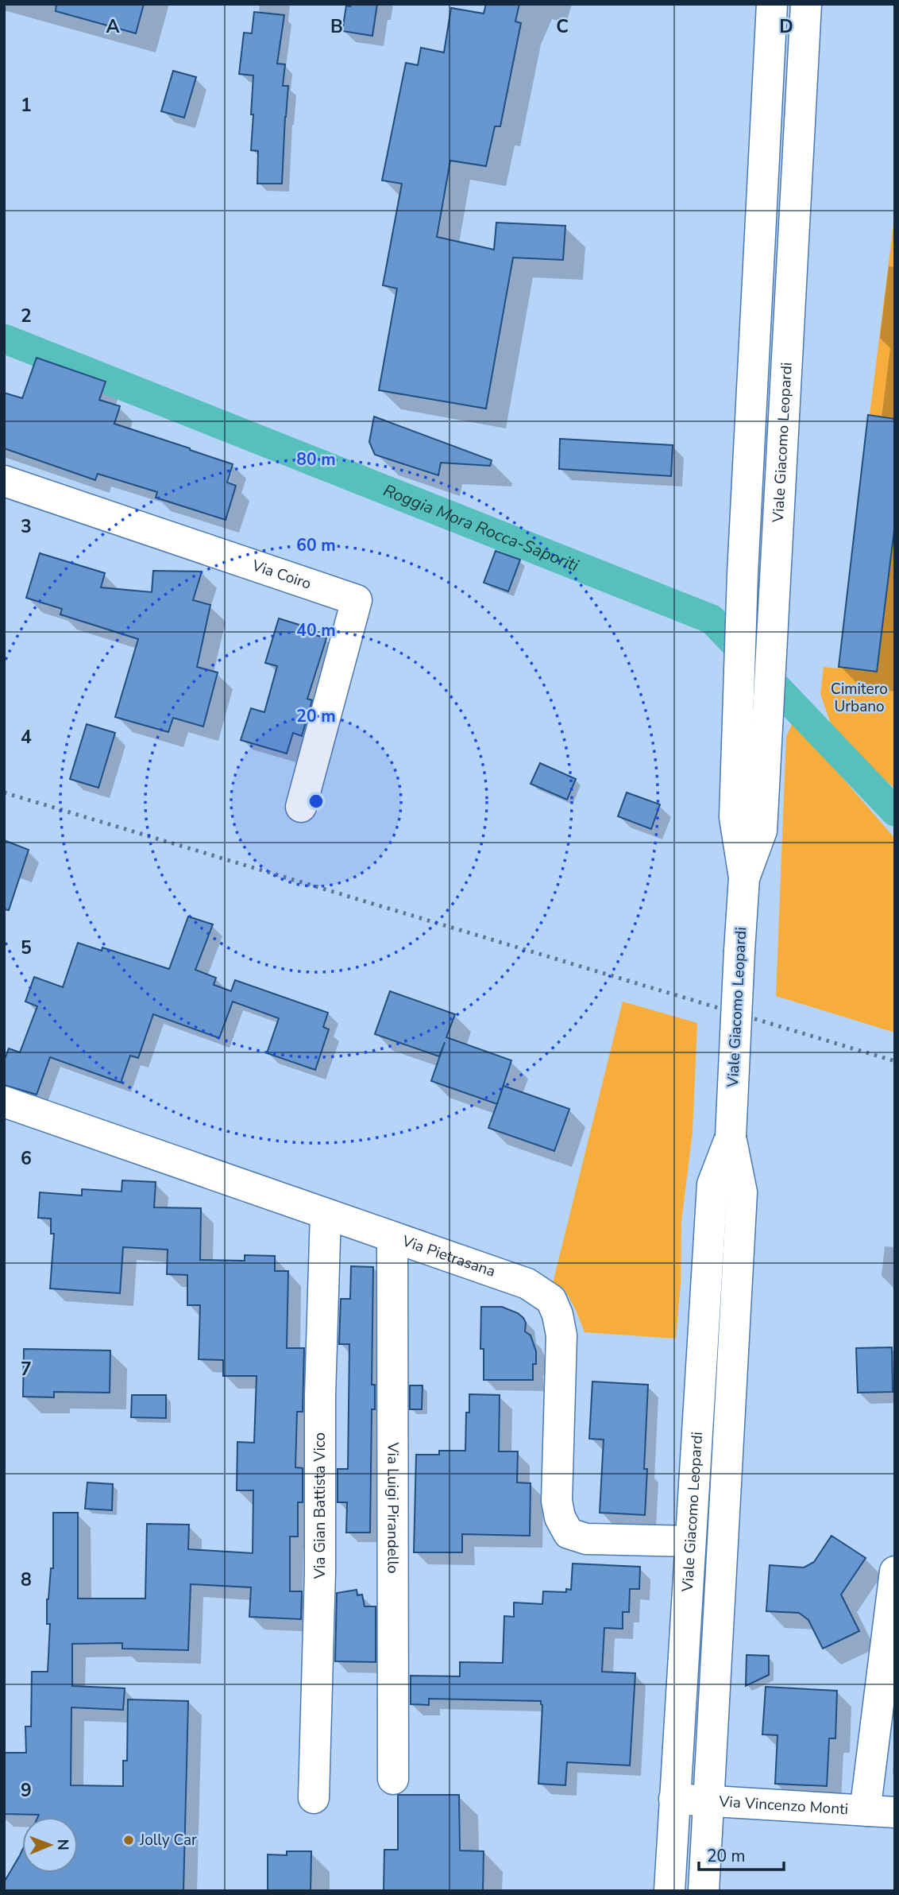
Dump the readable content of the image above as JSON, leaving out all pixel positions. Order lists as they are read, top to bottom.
{
  "streets": {
    "main road": [
      "Viale Giacomo Leopardi",
      "Via Coiro",
      "Via Pietrasana",
      "Via Gian Battista Vico",
      "Via Luigi Pirandello",
      "Via Vincenzo Monti"
    ]
  },
  "crossings": [
    ["Viale Giacomo Leopardi", "Via Pietrasana"],
    ["Viale Giacomo Leopardi", "Via Vincenzo Monti"],
    ["Via Pietrasana", "Via Gian Battista Vico"],
    ["Via Pietrasana", "Via Luigi Pirandello"]
  ],
  "water": ["Roggia Mora Rocca-Saporiti"],
  "parks": ["Cimitero Urbano"],
  "places": ["Jolly Car"],
  "scale_bar": "20 m",
  "north": "right",
  "grid": {
    "columns": [
      "A",
      "B",
      "C",
      "D"
    ],
    "rows": [
      "1",
      "2",
      "3",
      "4",
      "5",
      "6",
      "7",
      "8",
      "9"
    ]
  },
  "rings": [
    "80 m",
    "60 m",
    "40 m",
    "20 m"
  ]
}
